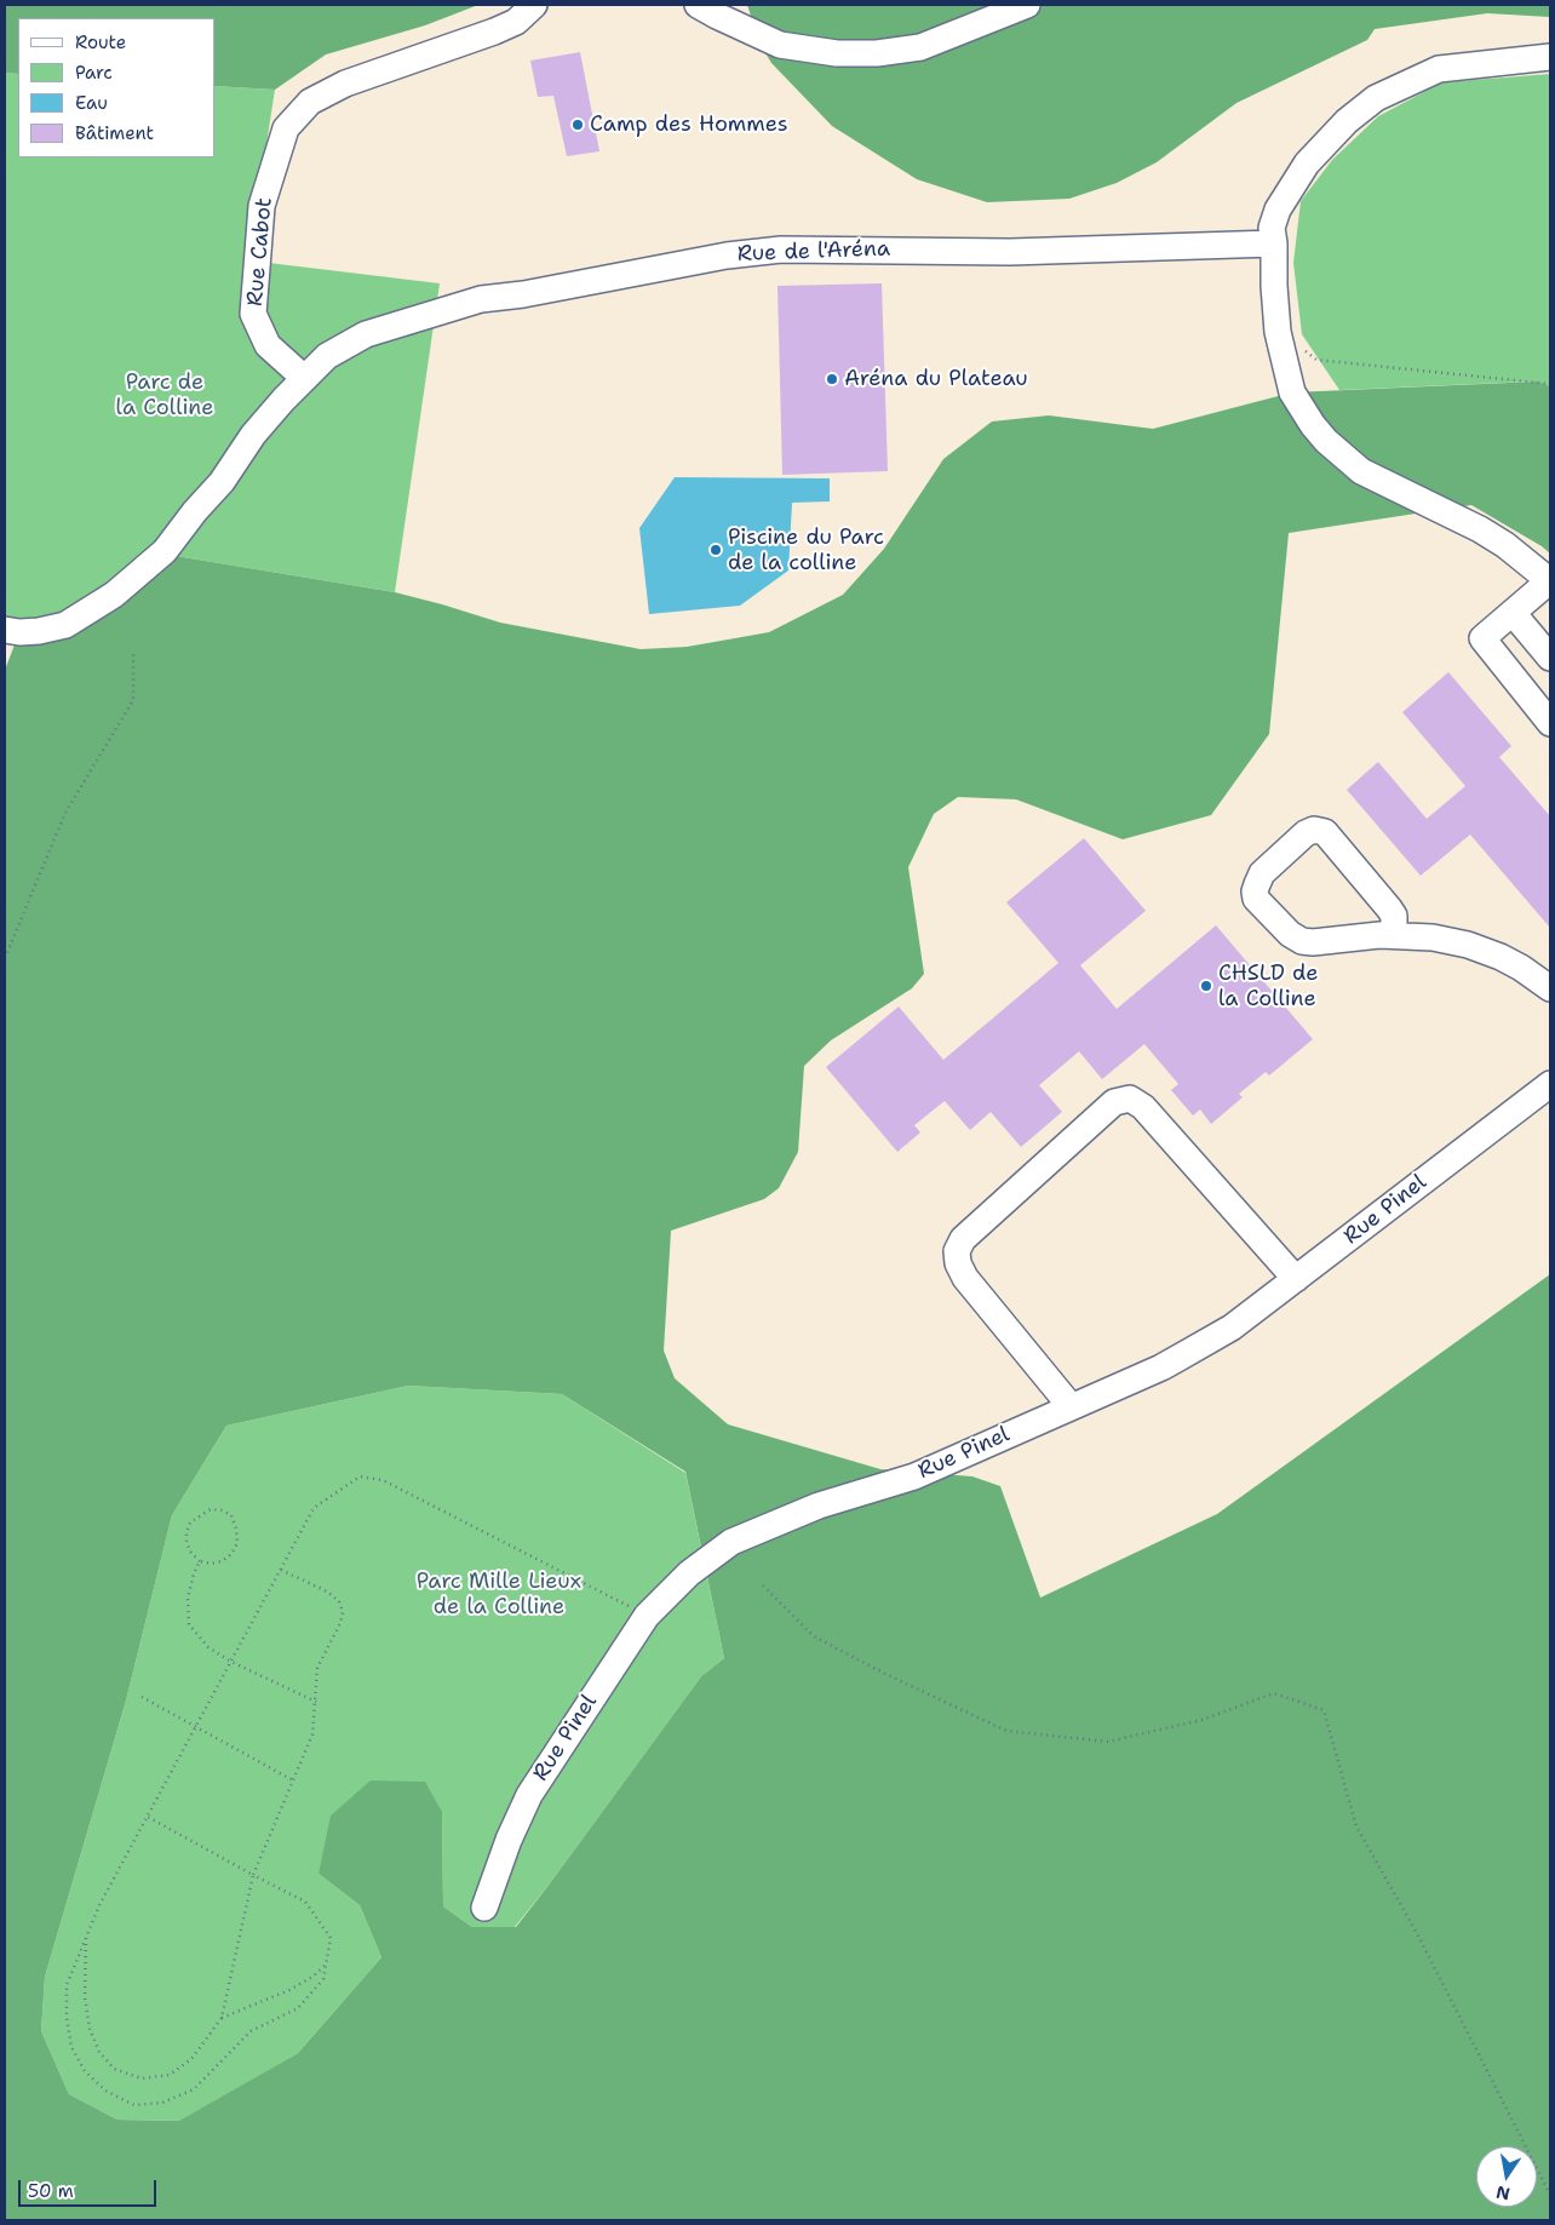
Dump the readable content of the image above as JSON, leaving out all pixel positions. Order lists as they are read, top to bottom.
{
  "streets": {
    "street": ["Rue Cabot", "Rue de l'Aréna", "Rue Pinel"]
  },
  "crossings": [
    ["Rue Cabot", "Rue de l'Aréna"]
  ],
  "parks": ["Parc de la Colline", "Parc Mille Lieux de la Colline"],
  "places": [
    "Camp des Hommes",
    "Aréna du Plateau",
    "Piscine du Parc de la colline",
    "CHSLD de la Colline"
  ],
  "legend": [
    "Route",
    "Parc",
    "Eau",
    "Bâtiment"
  ],
  "scale_bar": "50 m",
  "north": "bottom"
}
